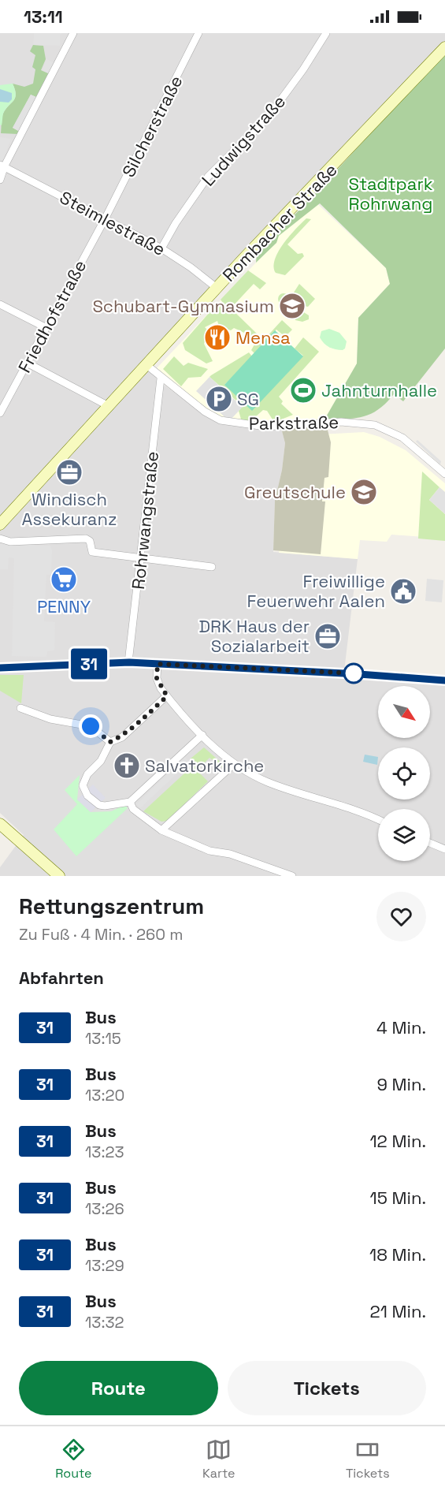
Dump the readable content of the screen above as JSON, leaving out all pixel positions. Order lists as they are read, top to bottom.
{
  "streets": {
    "main road": ["Rombacher Straße"],
    "street": [
      "Silcherstraße",
      "Ludwigstraße",
      "Steimlestraße",
      "Friedhofstraße",
      "Parkstraße",
      "Rohrwangstraße"
    ]
  },
  "crossings": [
    ["Silcherstraße", "Steimlestraße"],
    ["Silcherstraße", "Friedhofstraße"],
    ["Ludwigstraße", "Steimlestraße"],
    ["Rombacher Straße", "Steimlestraße"],
    ["Rombacher Straße", "Parkstraße"],
    ["Steimlestraße", "Friedhofstraße"],
    ["Parkstraße", "Rohrwangstraße"]
  ],
  "parks": ["Stadtpark Rohrwang"],
  "places": {
    "school or university": ["Schubart-Gymnasium", "Greutschule"],
    "restaurant": ["Mensa"],
    "sports": ["Jahnturnhalle"],
    "parking": ["SG"],
    "office": ["Windisch Assekuranz", "DRK Haus der Sozialarbeit"],
    "supermarket": ["PENNY"],
    "public building": ["Freiwillige Feuerwehr Aalen"],
    "church": ["Salvatorkirche"]
  },
  "lines": ["bus line 31"],
  "north": "bottom right",
  "page": {
    "status": "13:11",
    "on_map": "31",
    "heading": [
      ["Rettungszentrum", "Zu Fuß · 4 Min. · 260 m"],
      "Abfahrten"
    ],
    "list": [
      {
        "mark": "31",
        "name": "Bus",
        "note": "13:15",
        "value": "4 Min."
      },
      {
        "mark": "31",
        "name": "Bus",
        "note": "13:20",
        "value": "9 Min."
      },
      {
        "mark": "31",
        "name": "Bus",
        "note": "13:23",
        "value": "12 Min."
      },
      {
        "mark": "31",
        "name": "Bus",
        "note": "13:26",
        "value": "15 Min."
      },
      {
        "mark": "31",
        "name": "Bus",
        "note": "13:29",
        "value": "18 Min."
      },
      {
        "mark": "31",
        "name": "Bus",
        "note": "13:32",
        "value": "21 Min."
      }
    ],
    "buttons": ["Route", "Tickets"],
    "tabs": ["Route", "Karte", "Tickets"]
  }
}
